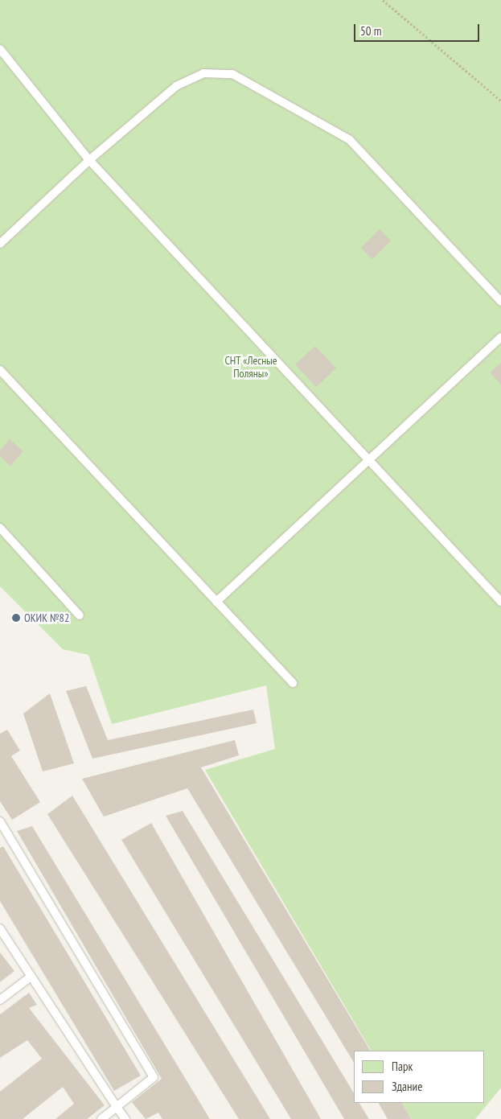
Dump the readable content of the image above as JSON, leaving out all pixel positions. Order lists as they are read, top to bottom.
{
  "parks": ["СНТ «Лесные Поляны»"],
  "places": ["ОКИК №82"],
  "legend": ["Парк", "Здание"],
  "scale_bar": "50 m"
}
